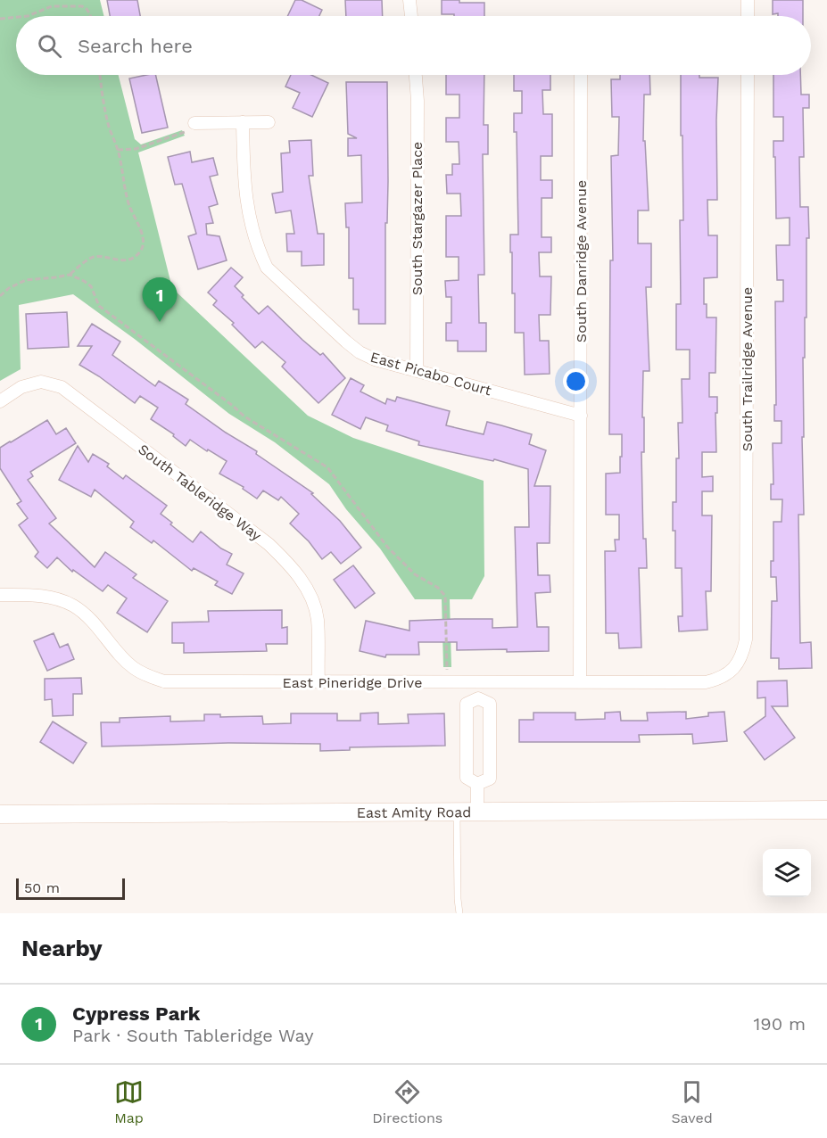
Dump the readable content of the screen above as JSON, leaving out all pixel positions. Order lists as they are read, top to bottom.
{
  "streets": {
    "street": [
      "South Stargazer Place",
      "South Danridge Avenue",
      "South Trailridge Avenue",
      "East Picabo Court",
      "South Tableridge Way",
      "East Pineridge Drive",
      "East Amity Road"
    ]
  },
  "crossings": [
    ["South Stargazer Place", "East Picabo Court"],
    ["South Danridge Avenue", "East Picabo Court"],
    ["South Danridge Avenue", "East Pineridge Drive"],
    ["South Trailridge Avenue", "East Pineridge Drive"],
    ["South Tableridge Way", "East Pineridge Drive"]
  ],
  "scale_bar": "50 m",
  "page": {
    "search": "Search here",
    "pins": "1",
    "scale": "50 m",
    "heading": "Nearby",
    "list": [
      {
        "mark": "1",
        "name": "Cypress Park",
        "note": "Park · South Tableridge Way",
        "value": "190 m"
      }
    ],
    "nav": ["Map", "Directions", "Saved"]
  }
}
